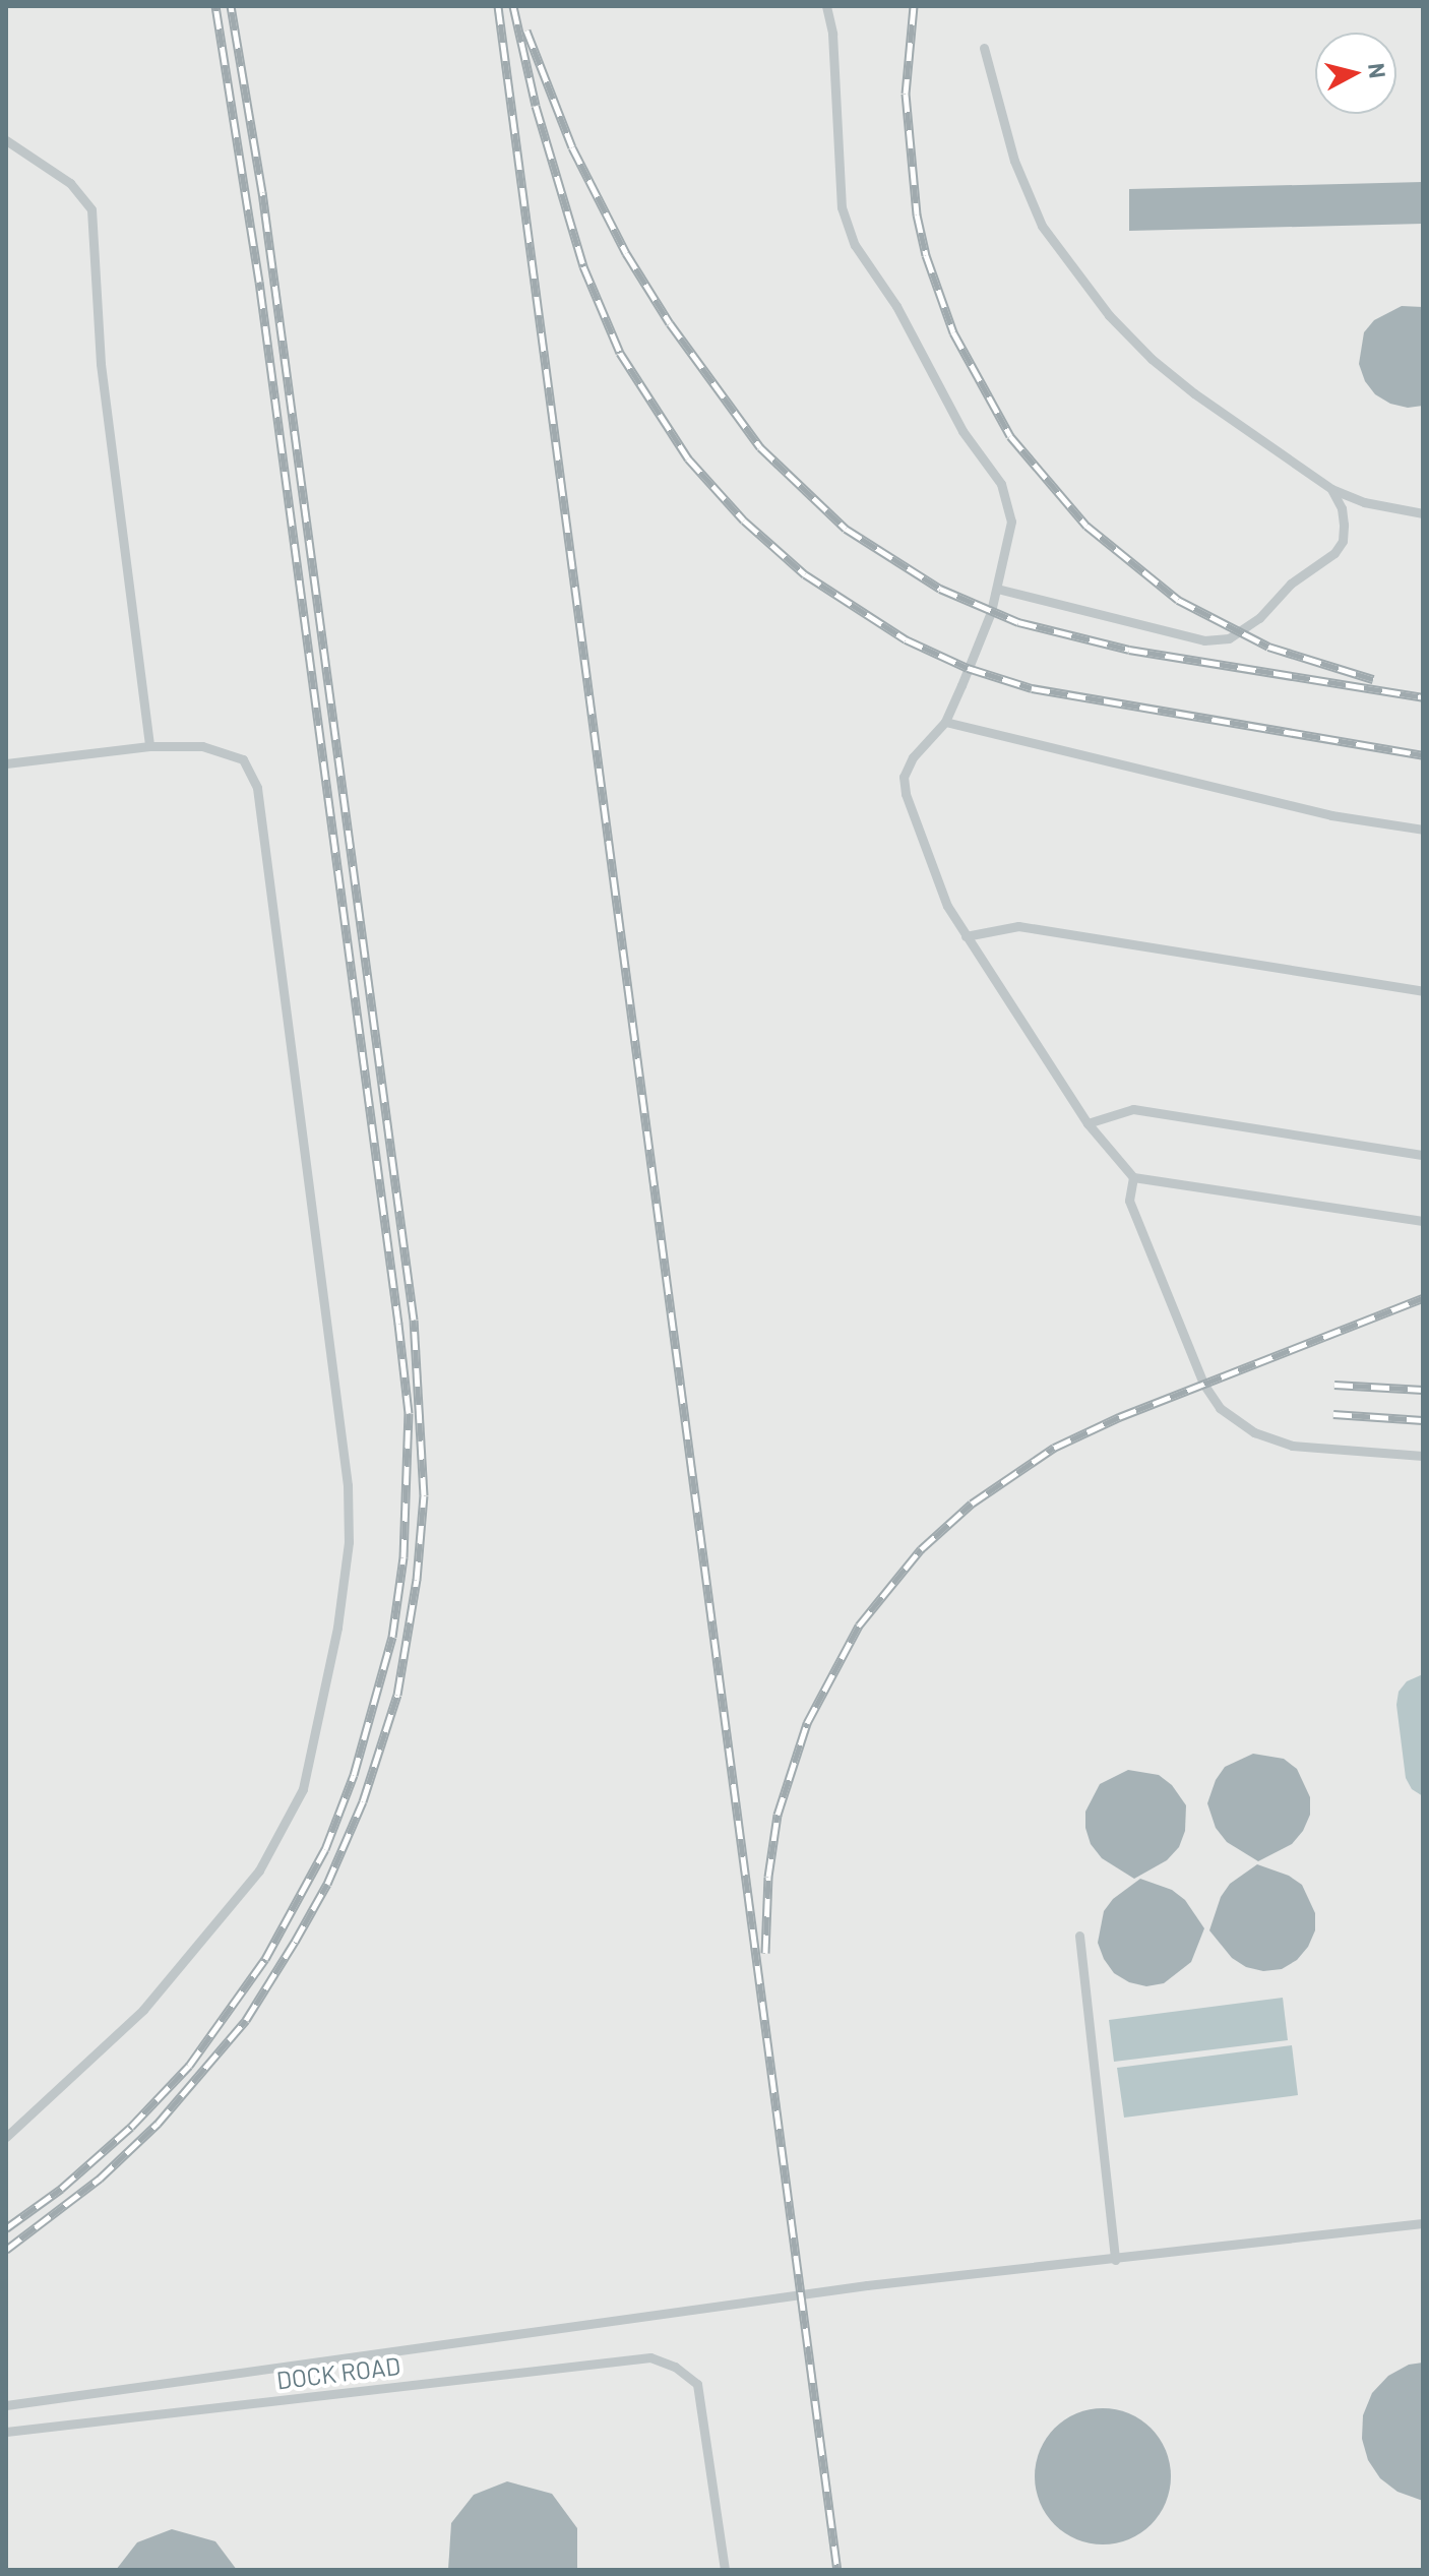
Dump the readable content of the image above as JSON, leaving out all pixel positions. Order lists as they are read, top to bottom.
{
  "streets": {
    "lane": ["DOCK ROAD"]
  },
  "north": "right"
}
